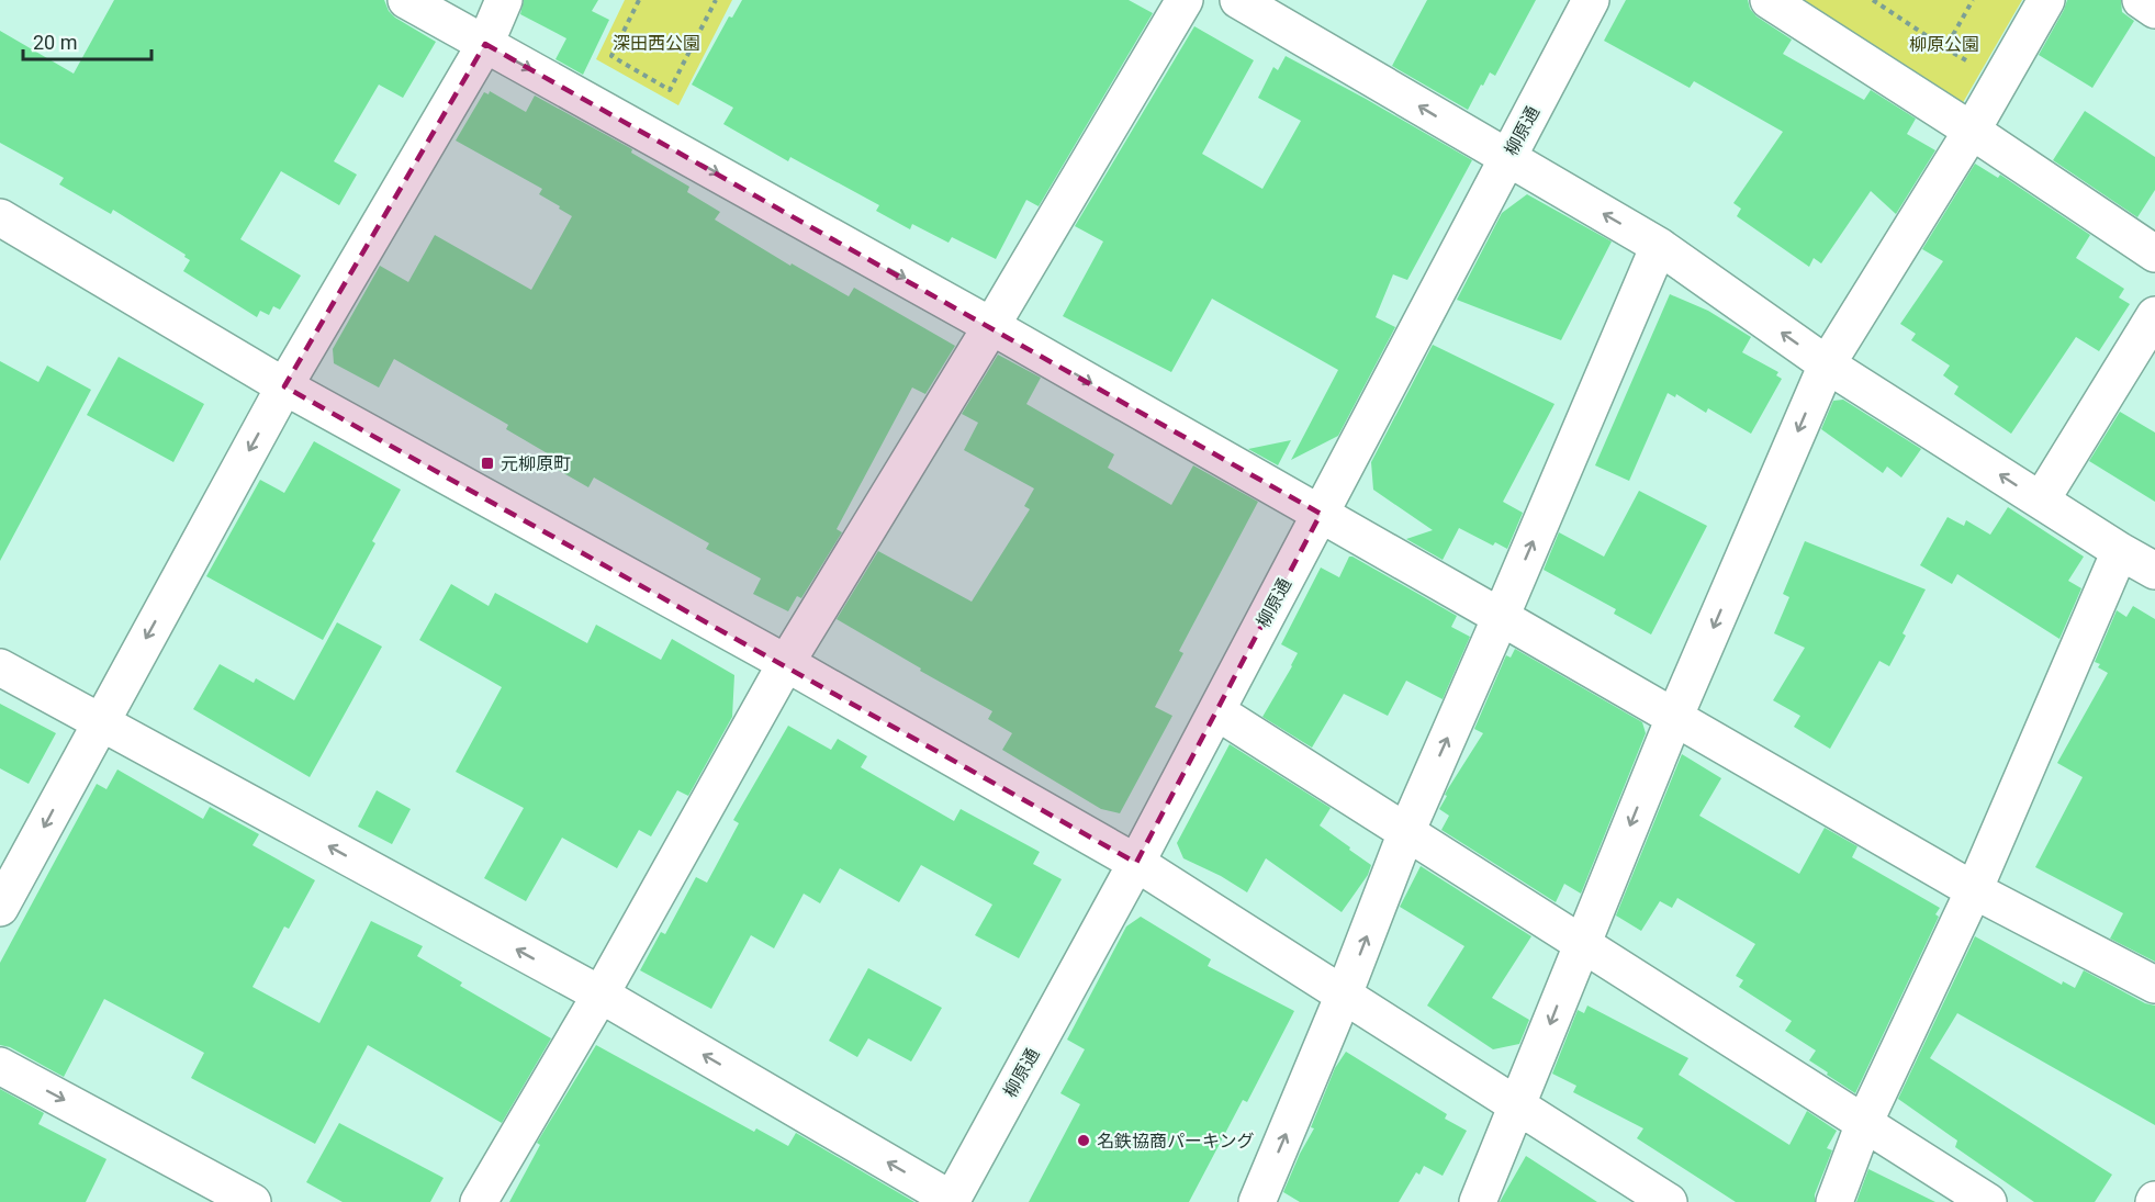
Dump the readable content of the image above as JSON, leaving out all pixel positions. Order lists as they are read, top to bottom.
{
  "streets": {
    "street": ["柳原通"]
  },
  "parks": ["深田西公園", "柳原公園"],
  "places": {
    "transit": ["元柳原町"],
    "other": ["名鉄協商パーキング"]
  },
  "scale_bar": "20 m"
}
